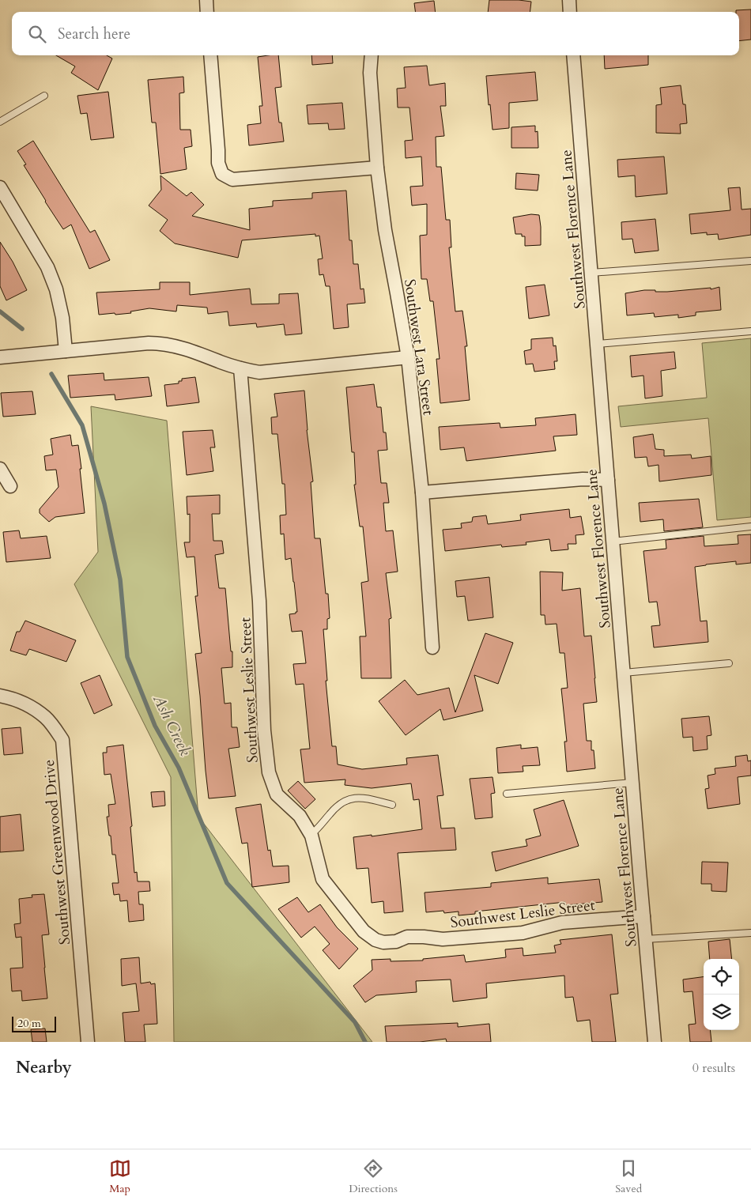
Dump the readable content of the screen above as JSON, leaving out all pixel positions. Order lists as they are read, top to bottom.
{
  "streets": {
    "street": [
      "Southwest Florence Lane",
      "Southwest Lara Street",
      "Southwest Leslie Street",
      "Southwest Greenwood Drive"
    ]
  },
  "crossings": [
    ["Southwest Florence Lane", "Southwest Leslie Street"]
  ],
  "water": ["Ash Creek"],
  "scale_bar": "20 m",
  "page": {
    "search": "Search here",
    "scale": "20 m",
    "heading": ["Nearby", "0 results"],
    "nav": ["Map", "Directions", "Saved"]
  }
}
